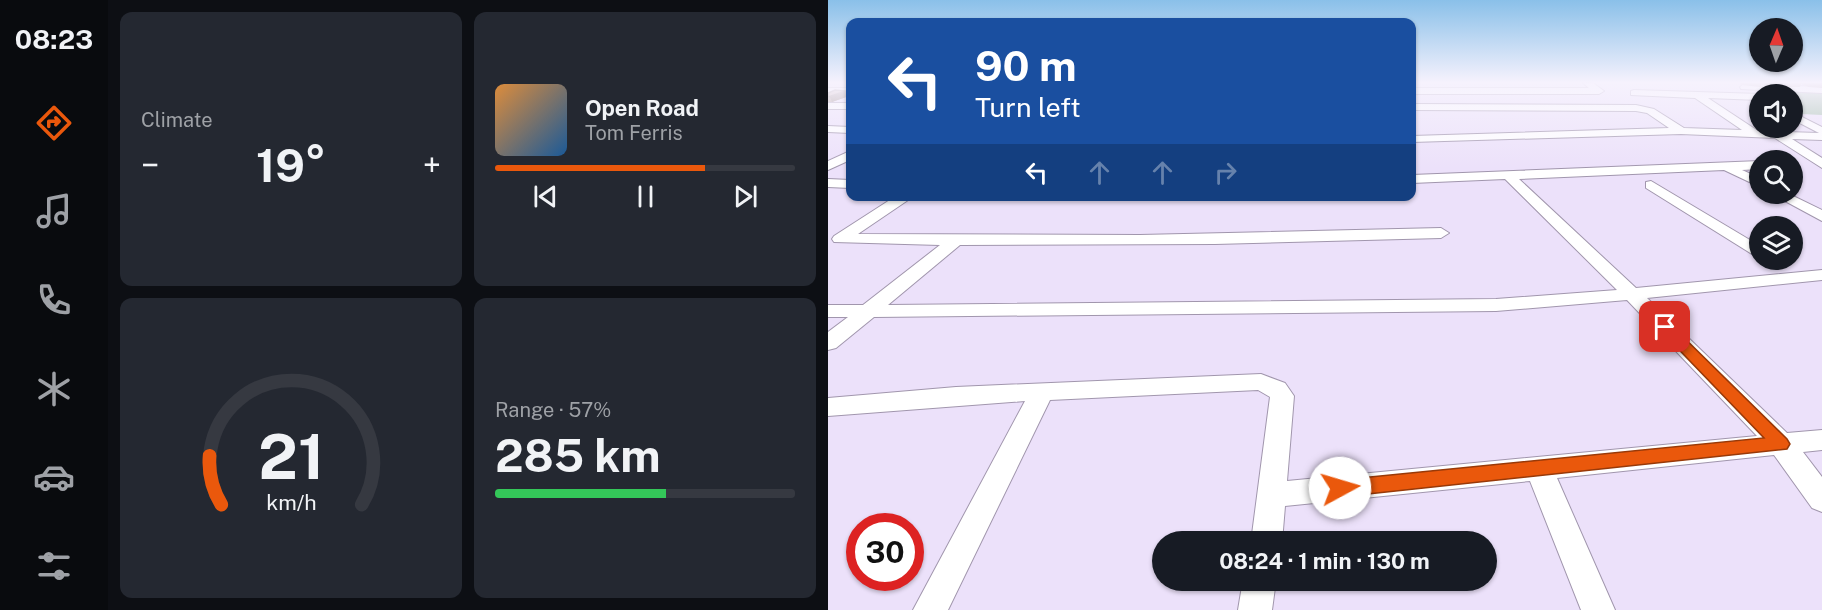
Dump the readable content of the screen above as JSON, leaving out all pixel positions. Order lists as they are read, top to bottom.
{
  "north": "top",
  "page": {
    "tabs": "08:23",
    "tile": [
      "Climate",
      ["Range · 57%", "285 km"]
    ],
    "turn": ["90 m", "Turn left"],
    "song": ["Open Road", "Tom Ferris"],
    "heat": ["−", "19°", "+"],
    "limit": "30",
    "trip": "08:24 · 1 min · 130 m",
    "gauge": ["21", "km/h"]
  }
}
